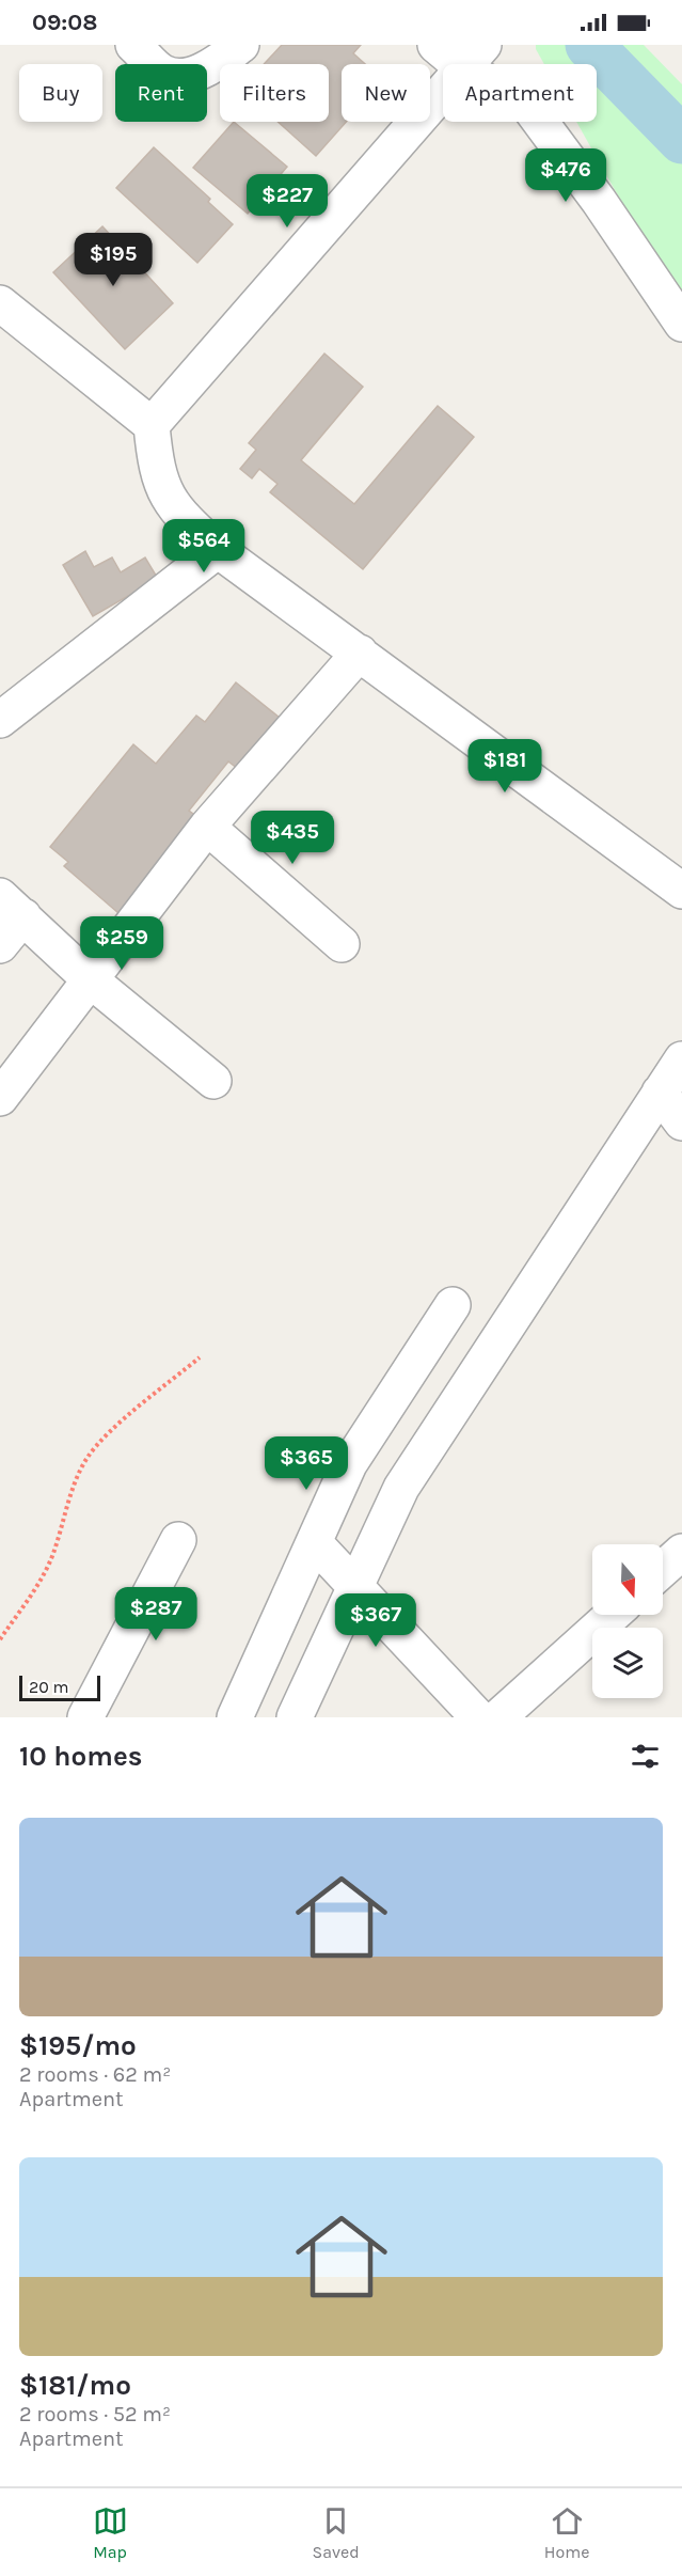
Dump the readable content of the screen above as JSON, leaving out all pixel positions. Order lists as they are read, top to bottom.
{
  "scale_bar": "20 m",
  "north": "bottom",
  "page": {
    "status": "09:08",
    "chip": [
      "Buy",
      "Rent",
      "Filters",
      "New",
      "Apartment"
    ],
    "price": [
      "$476",
      "$227",
      "$195",
      "$564",
      "$181",
      "$435",
      "$259",
      "$365",
      "$287",
      "$367"
    ],
    "scale": "20 m",
    "heading": "10 homes",
    "list": [
      {
        "name": "$195/mo",
        "note": "2 rooms · 62 m² · Apartment"
      },
      {
        "name": "$181/mo",
        "note": "2 rooms · 52 m² · Apartment"
      }
    ],
    "tabs": ["Map", "Saved", "Home"]
  }
}
